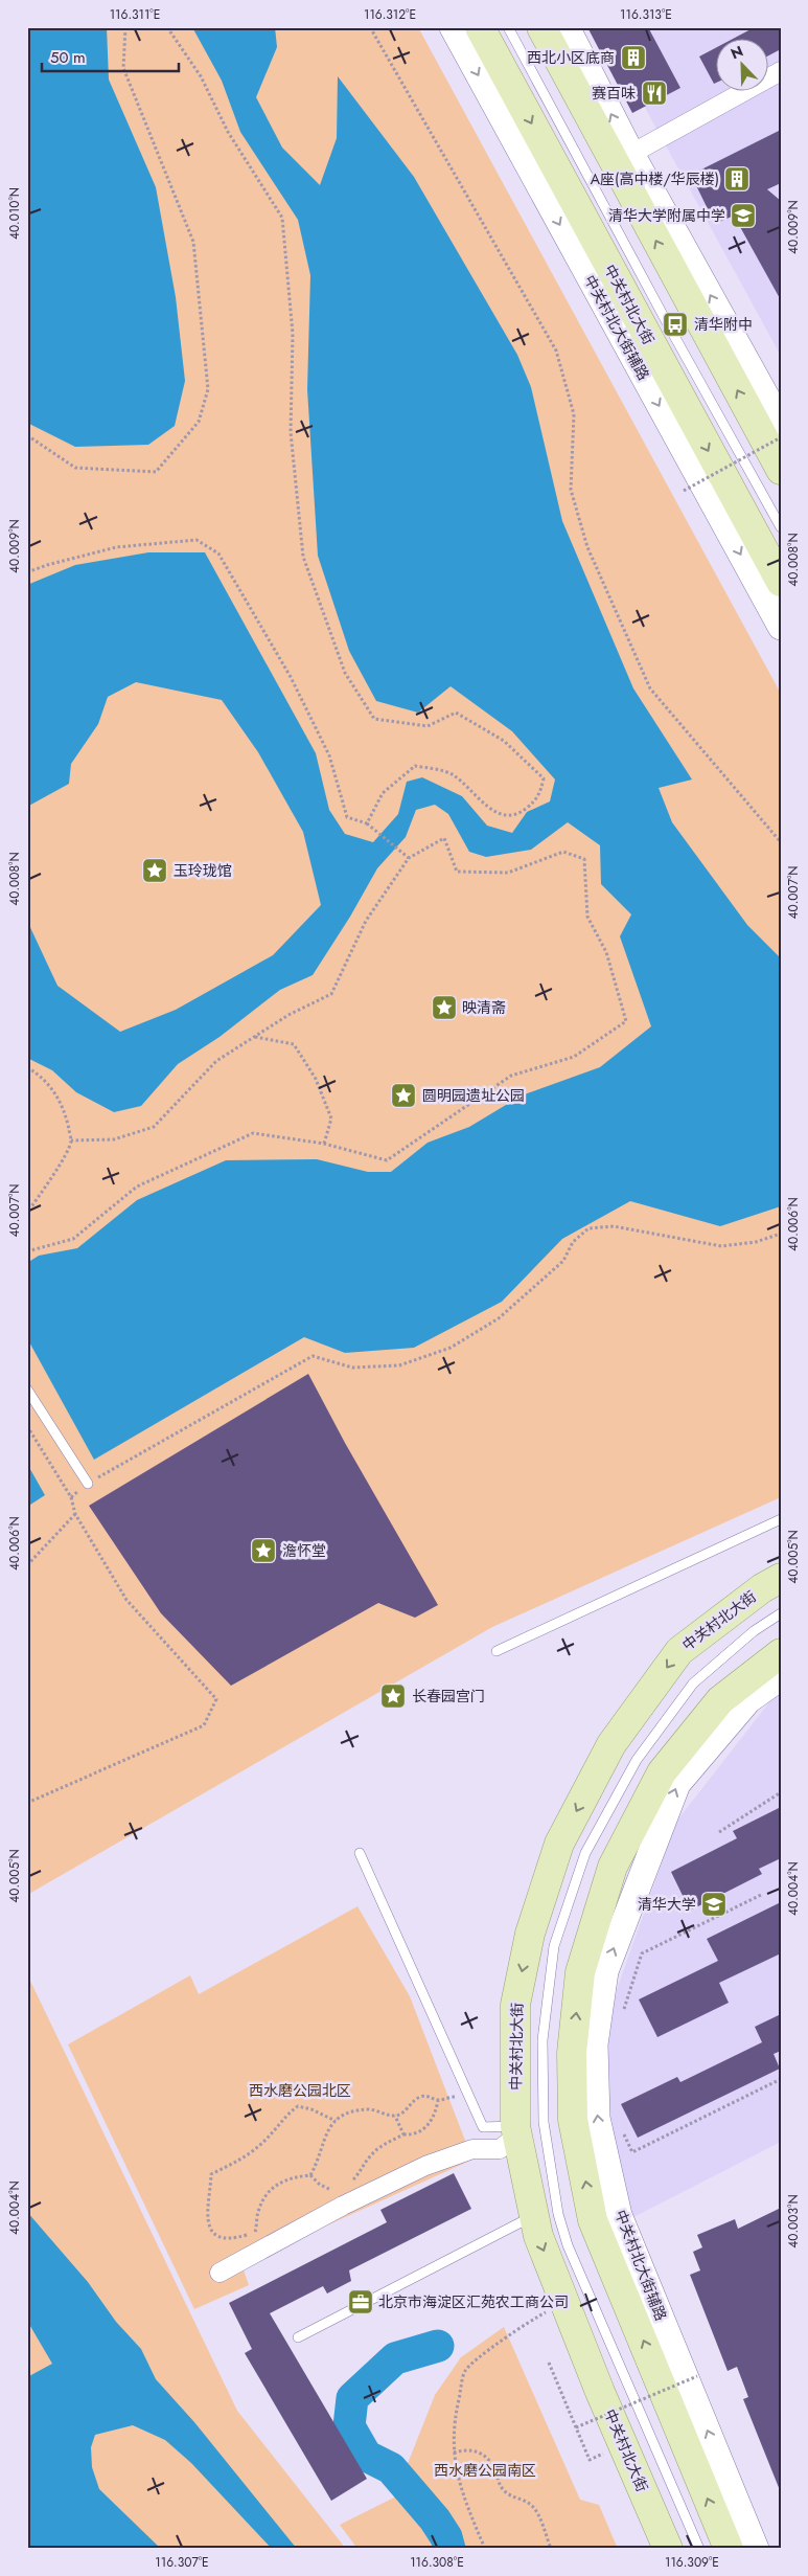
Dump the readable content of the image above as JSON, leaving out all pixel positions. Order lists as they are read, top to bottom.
{
  "streets": {
    "main road": ["中关村北大街"],
    "street": ["中关村北大街辅路"]
  },
  "one_way": ["中关村北大街"],
  "parks": ["西水磨公园北区", "西水磨公园南区"],
  "places": {
    "building": ["西北小区底商", "A座(高中楼/华辰楼)"],
    "restaurant": ["赛百味"],
    "school or university": ["清华大学附属中学", "清华大学"],
    "bus stop": ["清华附中"],
    "place": [
      "玉玲珑馆",
      "映清斋",
      "圆明园遗址公园",
      "澹怀堂",
      "长春园宫门"
    ],
    "office": ["北京市海淀区汇苑农工商公司"]
  },
  "scale_bar": "50 m",
  "north": "top left",
  "coordinates": [
    "116.311°E",
    "116.312°E",
    "116.313°E",
    "40.010°N",
    "40.009°N",
    "40.008°N",
    "40.007°N",
    "40.006°N",
    "40.005°N",
    "40.004°N",
    "40.003°N",
    "116.307°E",
    "116.308°E",
    "116.309°E"
  ]
}
